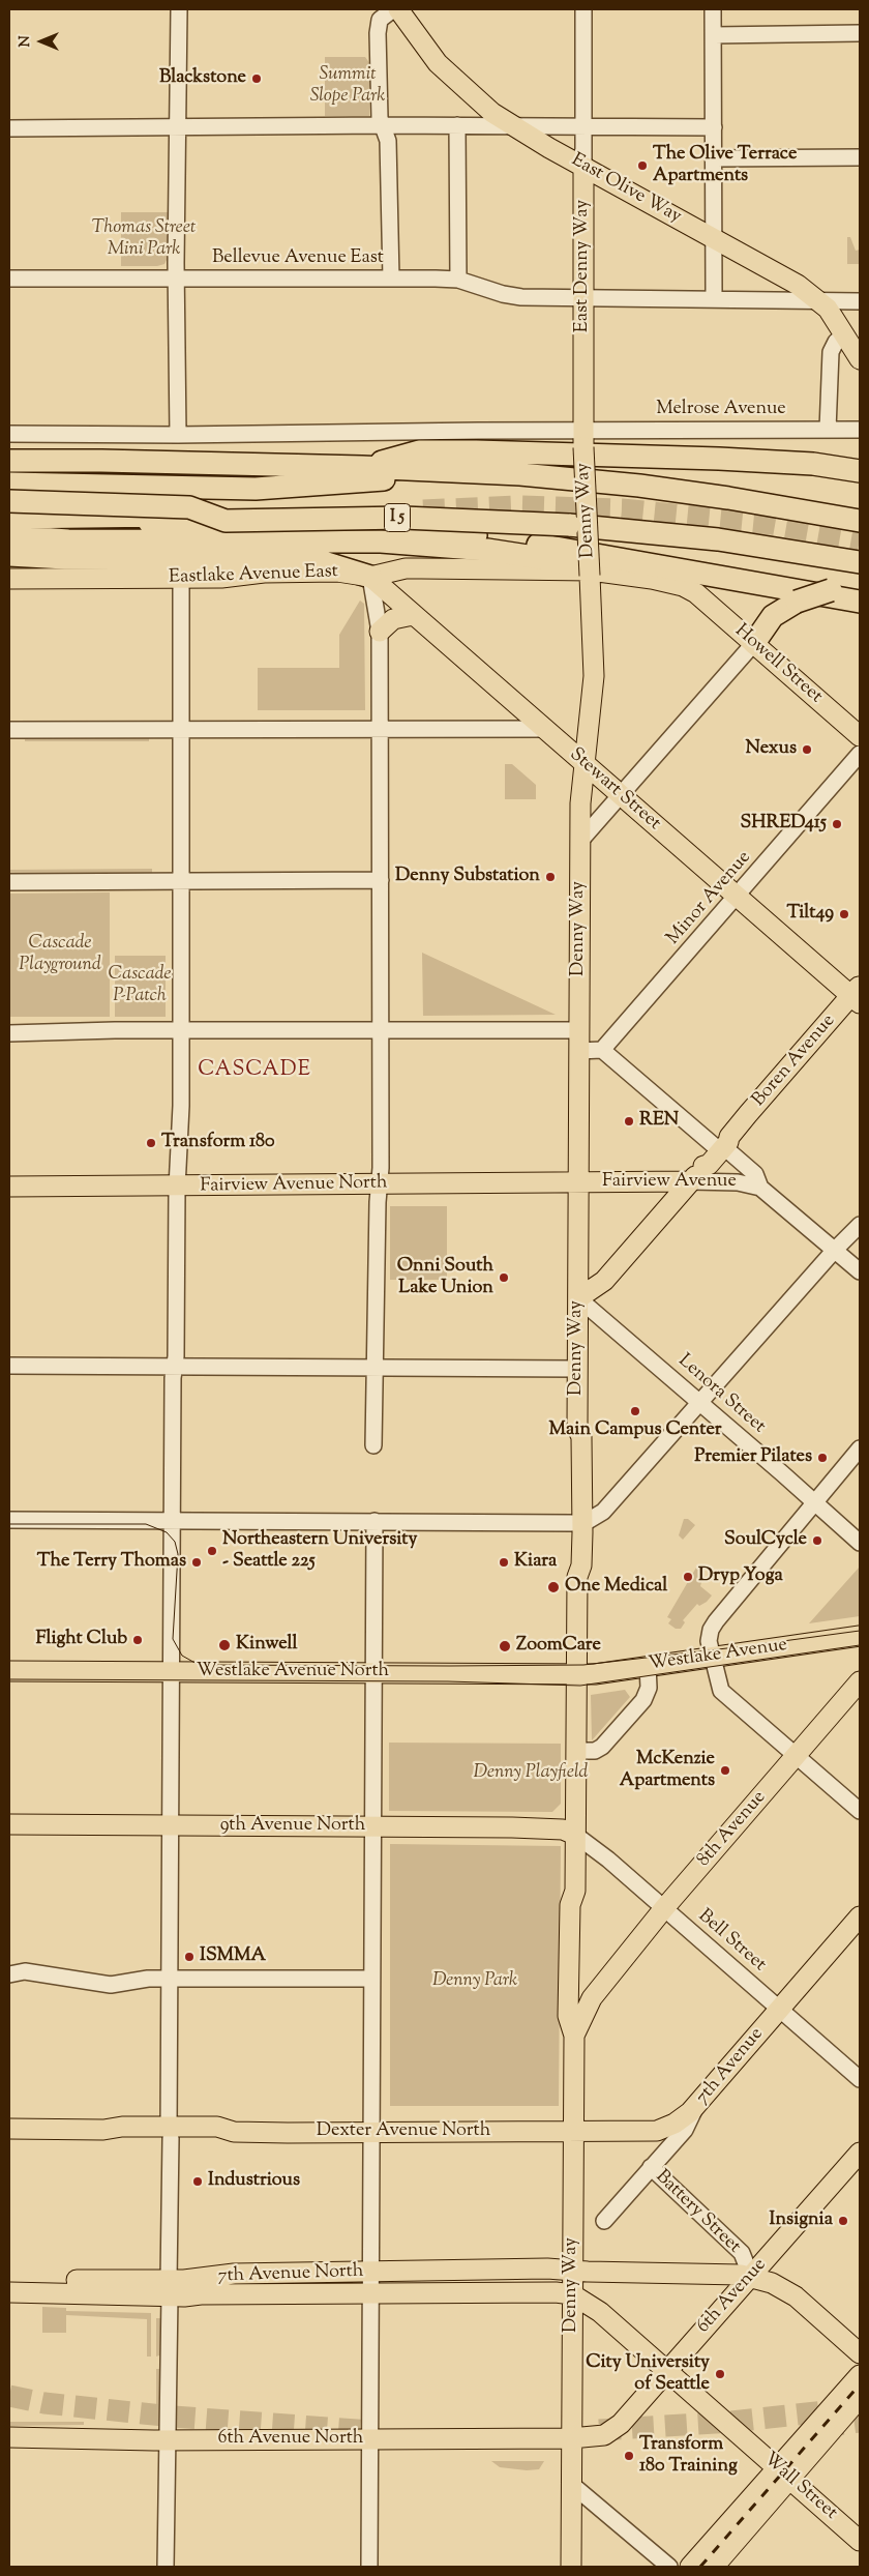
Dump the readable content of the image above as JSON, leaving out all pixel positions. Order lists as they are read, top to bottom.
{
  "streets": {
    "highway": ["I 5"],
    "main road": [
      "East Olive Way",
      "East Denny Way",
      "Denny Way",
      "Eastlake Avenue East",
      "Howell Street",
      "Stewart Street",
      "Boren Avenue",
      "Fairview Avenue",
      "Fairview Avenue North",
      "Westlake Avenue",
      "Westlake Avenue North",
      "9th Avenue North",
      "8th Avenue",
      "7th Avenue",
      "Dexter Avenue North",
      "7th Avenue North",
      "6th Avenue",
      "6th Avenue North",
      "Wall Street"
    ],
    "street": [
      "Bellevue Avenue East",
      "Melrose Avenue",
      "Minor Avenue",
      "Lenora Street",
      "Bell Street",
      "Battery Street"
    ]
  },
  "crossings": [
    ["East Olive Way", "Bellevue Avenue East"],
    ["East Olive Way", "East Denny Way"],
    ["Bellevue Avenue East", "East Denny Way"],
    ["East Denny Way", "Melrose Avenue"],
    ["East Denny Way", "Denny Way"],
    ["Melrose Avenue", "Denny Way"],
    ["Denny Way", "Stewart Street"],
    ["Denny Way", "Boren Avenue"],
    ["Denny Way", "Fairview Avenue"],
    ["Denny Way", "Fairview Avenue North"],
    ["Denny Way", "Lenora Street"],
    ["Denny Way", "Westlake Avenue"],
    ["Denny Way", "Westlake Avenue North"],
    ["Denny Way", "9th Avenue North"],
    ["Denny Way", "8th Avenue"],
    ["Denny Way", "Bell Street"],
    ["Denny Way", "Dexter Avenue North"],
    ["Denny Way", "7th Avenue North"],
    ["Denny Way", "6th Avenue"],
    ["Denny Way", "6th Avenue North"],
    ["Denny Way", "Wall Street"],
    ["Eastlake Avenue East", "Howell Street"],
    ["Eastlake Avenue East", "Stewart Street"],
    ["Stewart Street", "Minor Avenue"],
    ["Stewart Street", "Boren Avenue"],
    ["Boren Avenue", "Fairview Avenue"],
    ["Boren Avenue", "Lenora Street"],
    ["Fairview Avenue", "Fairview Avenue North"],
    ["Westlake Avenue", "Westlake Avenue North"],
    ["9th Avenue North", "Bell Street"],
    ["8th Avenue", "Bell Street"],
    ["Bell Street", "7th Avenue"],
    ["7th Avenue", "Dexter Avenue North"],
    ["7th Avenue", "Battery Street"],
    ["Battery Street", "7th Avenue North"],
    ["Battery Street", "6th Avenue"],
    ["7th Avenue North", "6th Avenue"],
    ["7th Avenue North", "Wall Street"],
    ["6th Avenue", "6th Avenue North"],
    ["6th Avenue", "Wall Street"]
  ],
  "districts": ["CASCADE"],
  "parks": [
    "Summit Slope Park",
    "Thomas Street Mini Park",
    "Cascade Playground",
    "Cascade P-Patch",
    "Denny Playfield",
    "Denny Park"
  ],
  "places": [
    "Blackstone",
    "The Olive Terrace Apartments",
    "Nexus",
    "SHRED415",
    "Denny Substation",
    "Tilt49",
    "REN",
    "Transform 180",
    "Onni South Lake Union",
    "Main Campus Center",
    "Premier Pilates",
    "SoulCycle",
    "Northeastern University - Seattle 225",
    "The Terry Thomas",
    "Kiara",
    "Dryp Yoga",
    "One Medical",
    "Flight Club",
    "Kinwell",
    "ZoomCare",
    "McKenzie Apartments",
    "ISMMA",
    "Industrious",
    "Insignia",
    "City University of Seattle",
    "Transform 180 Training"
  ],
  "north": "left"
}
